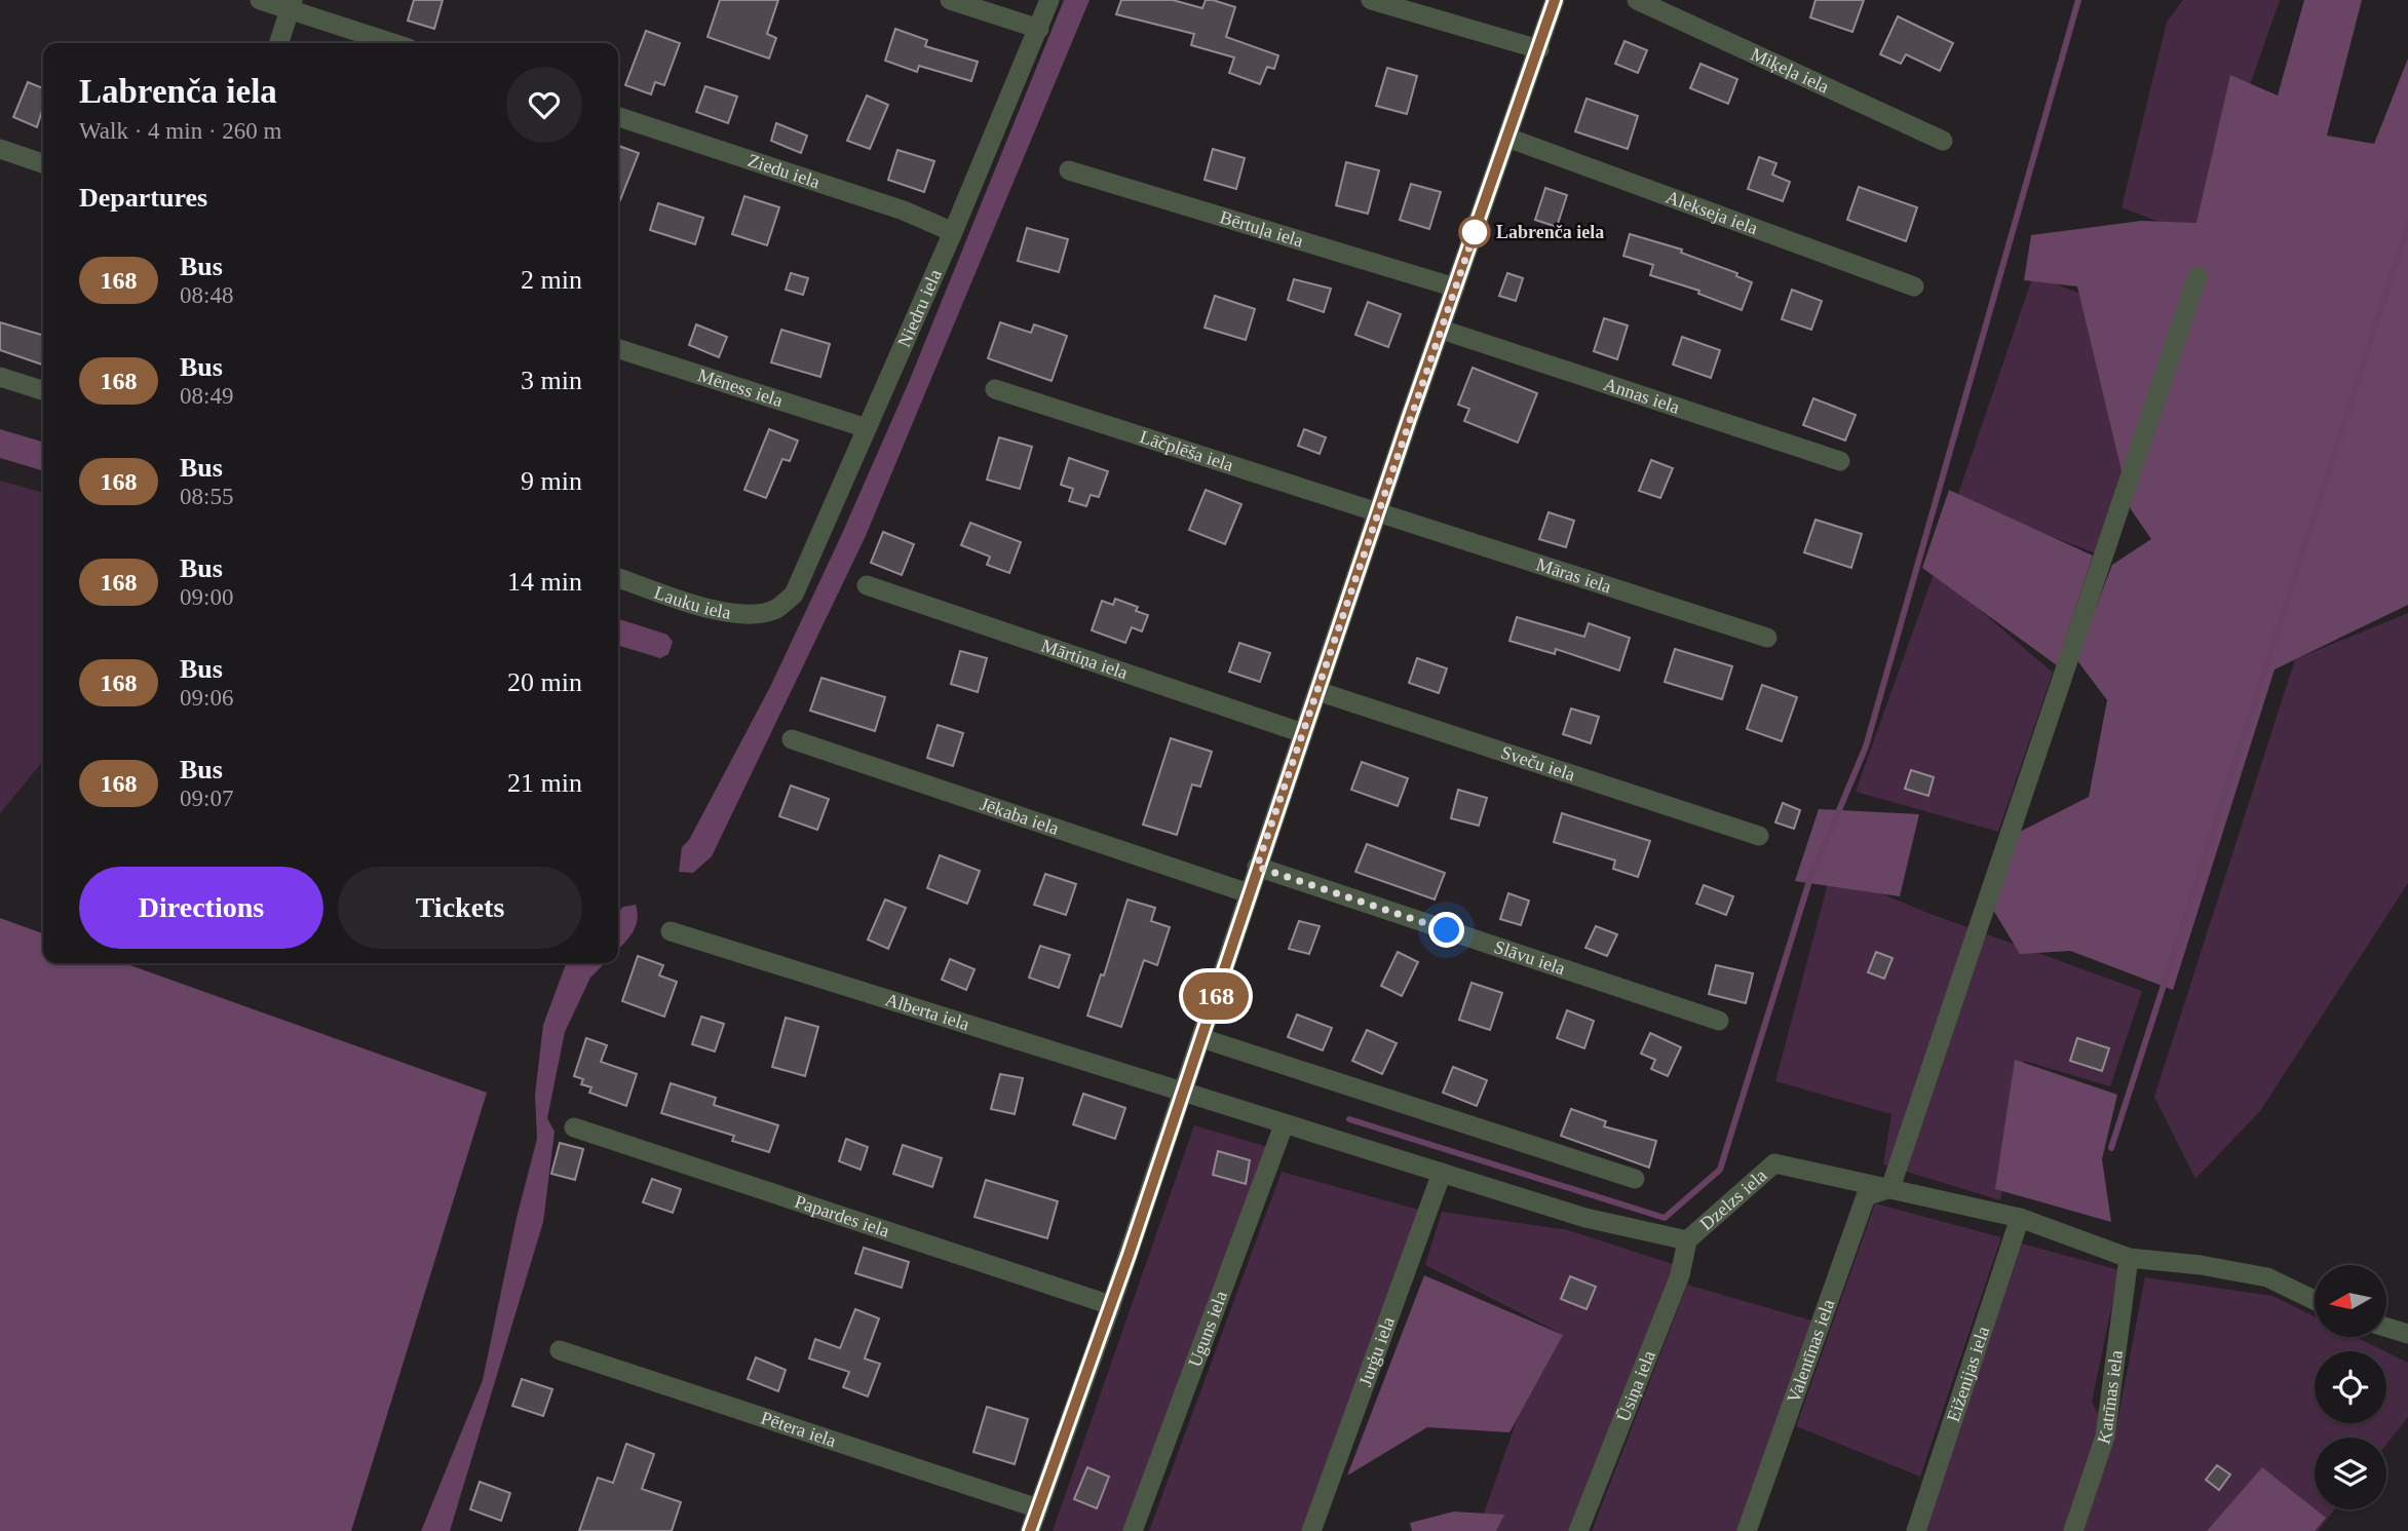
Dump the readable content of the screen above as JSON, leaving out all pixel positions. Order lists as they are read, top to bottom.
{
  "streets": {
    "street": [
      "Miķeļa iela",
      "Ziedu iela",
      "Alekseja iela",
      "Bērtuļa iela",
      "Niedru iela",
      "Mēness iela",
      "Annas iela",
      "Lāčplēša iela",
      "Māras iela",
      "Lauku iela",
      "Mārtiņa iela",
      "Sveču iela",
      "Jēkaba iela",
      "Slāvu iela",
      "Alberta iela",
      "Dzelzs iela",
      "Papardes iela",
      "Uguns iela",
      "Valentīnas iela",
      "Jurģu iela",
      "Eiženijas iela",
      "Ūsiņa iela",
      "Katrīnas iela",
      "Pētera iela"
    ]
  },
  "crossings": [
    ["Ziedu iela", "Niedru iela"],
    ["Niedru iela", "Mēness iela"],
    ["Niedru iela", "Lauku iela"],
    ["Lāčplēša iela", "Māras iela"],
    ["Alberta iela", "Dzelzs iela"],
    ["Dzelzs iela", "Uguns iela"],
    ["Dzelzs iela", "Valentīnas iela"],
    ["Dzelzs iela", "Jurģu iela"],
    ["Dzelzs iela", "Eiženijas iela"],
    ["Dzelzs iela", "Ūsiņa iela"],
    ["Dzelzs iela", "Katrīnas iela"]
  ],
  "places": ["Labrenča iela"],
  "lines": ["bus line 168"],
  "north": "left",
  "page": {
    "on_map": "168",
    "heading": [
      ["Labrenča iela", "Walk · 4 min · 260 m"],
      "Departures"
    ],
    "list": [
      {
        "mark": "168",
        "name": "Bus",
        "note": "08:48",
        "value": "2 min"
      },
      {
        "mark": "168",
        "name": "Bus",
        "note": "08:49",
        "value": "3 min"
      },
      {
        "mark": "168",
        "name": "Bus",
        "note": "08:55",
        "value": "9 min"
      },
      {
        "mark": "168",
        "name": "Bus",
        "note": "09:00",
        "value": "14 min"
      },
      {
        "mark": "168",
        "name": "Bus",
        "note": "09:06",
        "value": "20 min"
      },
      {
        "mark": "168",
        "name": "Bus",
        "note": "09:07",
        "value": "21 min"
      }
    ],
    "buttons": ["Directions", "Tickets"]
  }
}
